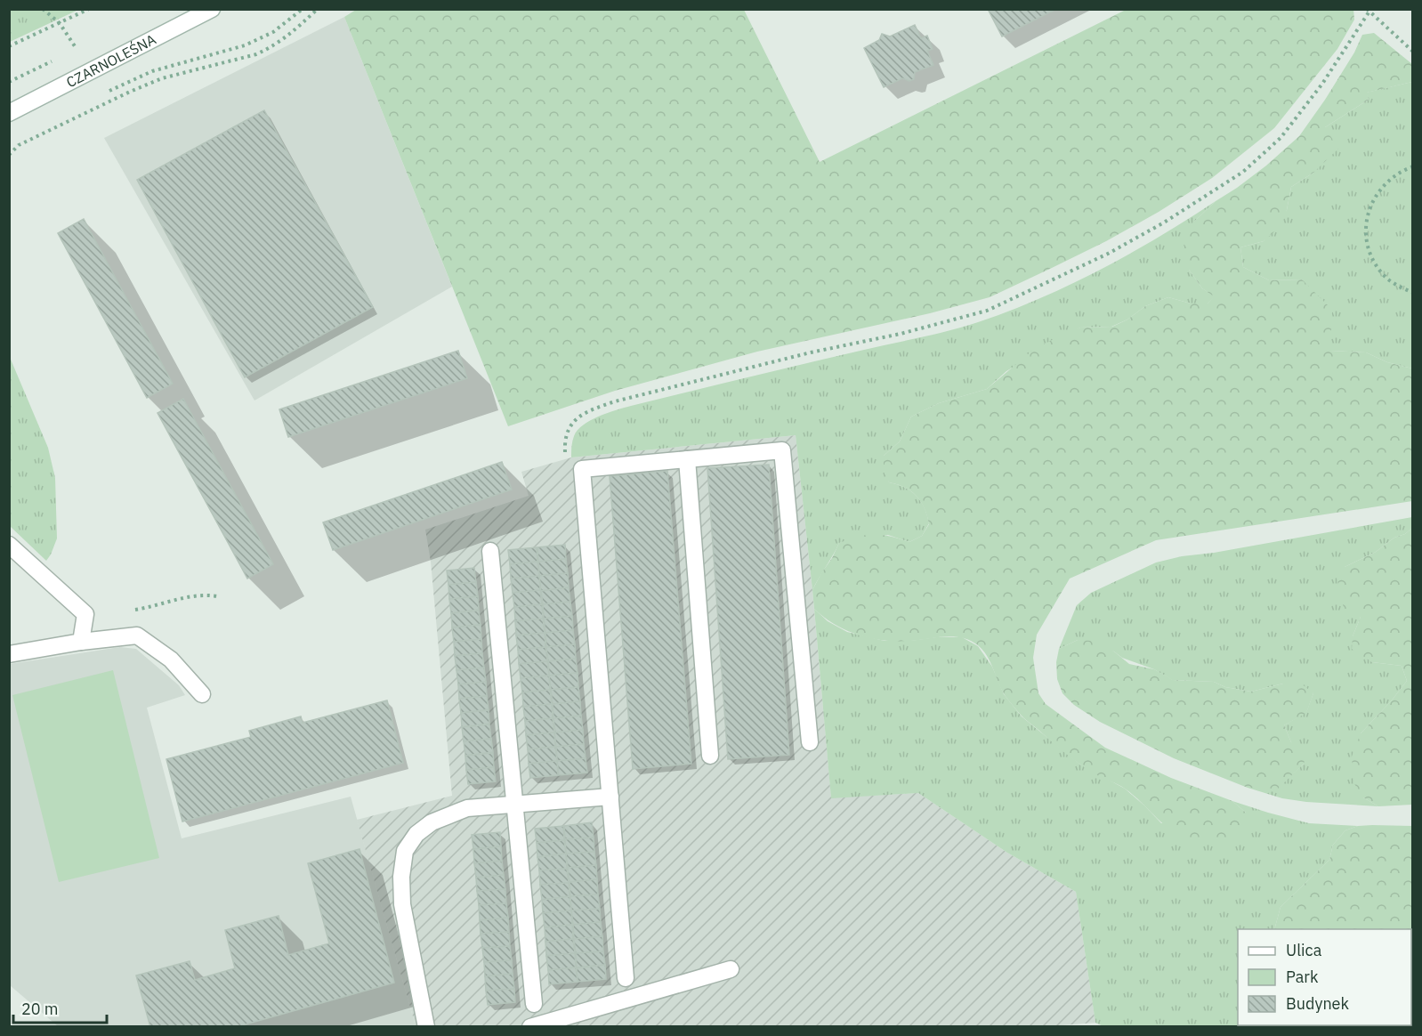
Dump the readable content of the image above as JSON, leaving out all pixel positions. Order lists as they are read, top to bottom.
{
  "streets": {
    "street": ["CZARNOLEŚNA"]
  },
  "legend": ["Ulica", "Park", "Budynek"],
  "scale_bar": "20 m"
}
